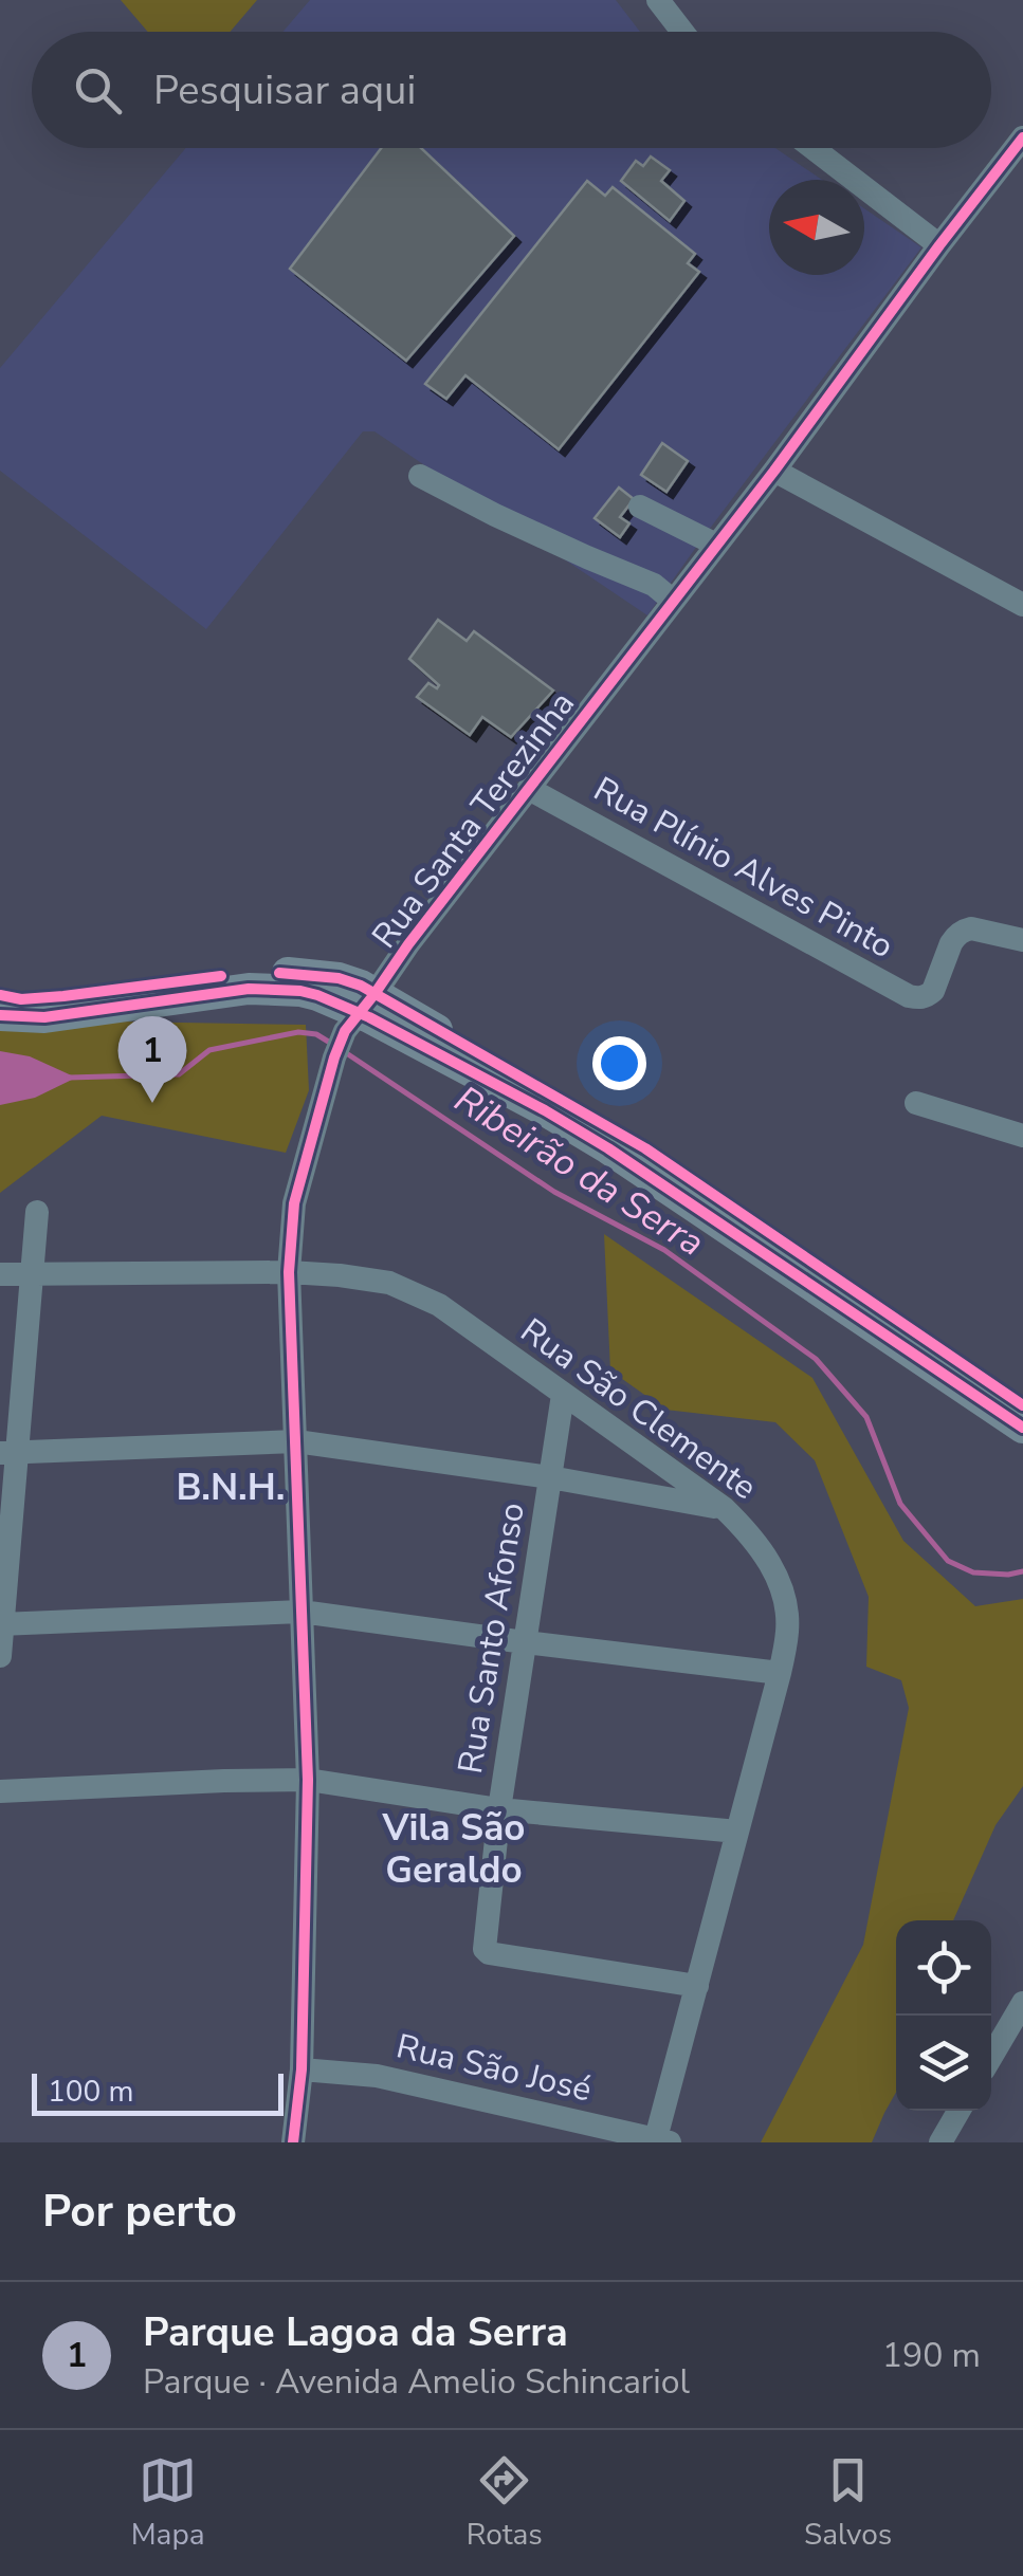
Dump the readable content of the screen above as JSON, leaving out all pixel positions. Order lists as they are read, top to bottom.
{
  "streets": {
    "street": [
      "Rua Santa Terezinha",
      "Rua Plínio Alves Pinto",
      "Rua São Clemente",
      "Rua Santo Afonso",
      "Rua São José"
    ]
  },
  "crossings": [
    ["Rua Santa Terezinha", "Rua Plínio Alves Pinto"],
    ["Rua Santa Terezinha", "Rua São Clemente"],
    ["Rua Santa Terezinha", "Rua São José"],
    ["Rua São Clemente", "Rua Santo Afonso"],
    ["Rua São Clemente", "Rua São José"]
  ],
  "districts": ["B.N.H.", "Vila São Geraldo"],
  "water": ["Ribeirão da Serra"],
  "scale_bar": "100 m",
  "north": "left",
  "page": {
    "search": "Pesquisar aqui",
    "pins": "1",
    "scale": "100 m",
    "heading": "Por perto",
    "list": [
      {
        "mark": "1",
        "name": "Parque Lagoa da Serra",
        "note": "Parque · Avenida Amelio Schincariol",
        "value": "190 m"
      }
    ],
    "nav": ["Mapa", "Rotas", "Salvos"]
  }
}
